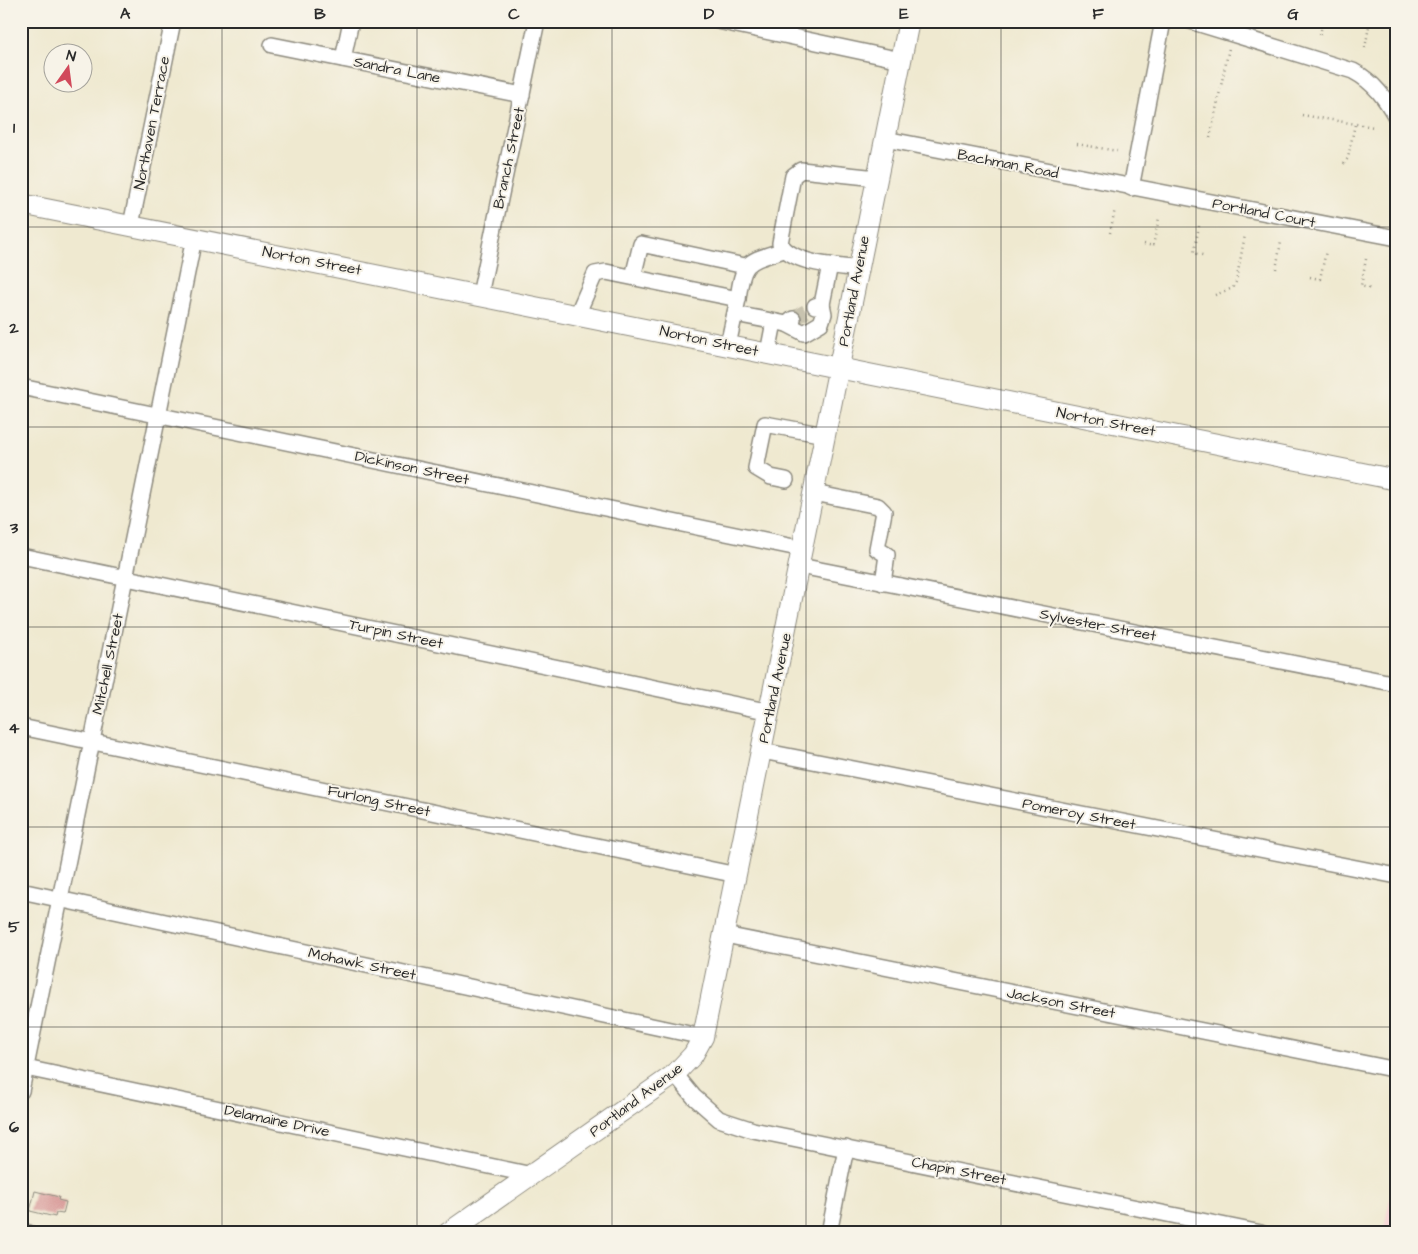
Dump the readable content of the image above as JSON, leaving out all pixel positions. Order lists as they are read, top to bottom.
{
  "streets": {
    "main road": ["Norton Street", "Portland Avenue"],
    "street": [
      "Sandra Lane",
      "Northaven Terrace",
      "Branch Street",
      "Bachman Road",
      "Portland Court",
      "Dickinson Street",
      "Sylvester Street",
      "Turpin Street",
      "Mitchell Street",
      "Furlong Street",
      "Pomeroy Street",
      "Mohawk Street",
      "Jackson Street",
      "Delamaine Drive",
      "Chapin Street"
    ]
  },
  "crossings": [
    ["Sandra Lane", "Branch Street"],
    ["Northaven Terrace", "Norton Street"],
    ["Branch Street", "Norton Street"],
    ["Bachman Road", "Portland Court"],
    ["Bachman Road", "Portland Avenue"],
    ["Norton Street", "Portland Avenue"],
    ["Norton Street", "Mitchell Street"],
    ["Portland Avenue", "Dickinson Street"],
    ["Portland Avenue", "Sylvester Street"],
    ["Portland Avenue", "Turpin Street"],
    ["Portland Avenue", "Furlong Street"],
    ["Portland Avenue", "Pomeroy Street"],
    ["Portland Avenue", "Mohawk Street"],
    ["Portland Avenue", "Jackson Street"],
    ["Portland Avenue", "Delamaine Drive"],
    ["Portland Avenue", "Chapin Street"],
    ["Dickinson Street", "Sylvester Street"],
    ["Dickinson Street", "Mitchell Street"],
    ["Turpin Street", "Mitchell Street"],
    ["Mitchell Street", "Furlong Street"],
    ["Mitchell Street", "Mohawk Street"],
    ["Mitchell Street", "Delamaine Drive"]
  ],
  "north": "top",
  "grid": {
    "columns": [
      "A",
      "B",
      "C",
      "D",
      "E",
      "F",
      "G"
    ],
    "rows": [
      "1",
      "2",
      "3",
      "4",
      "5",
      "6"
    ]
  }
}
